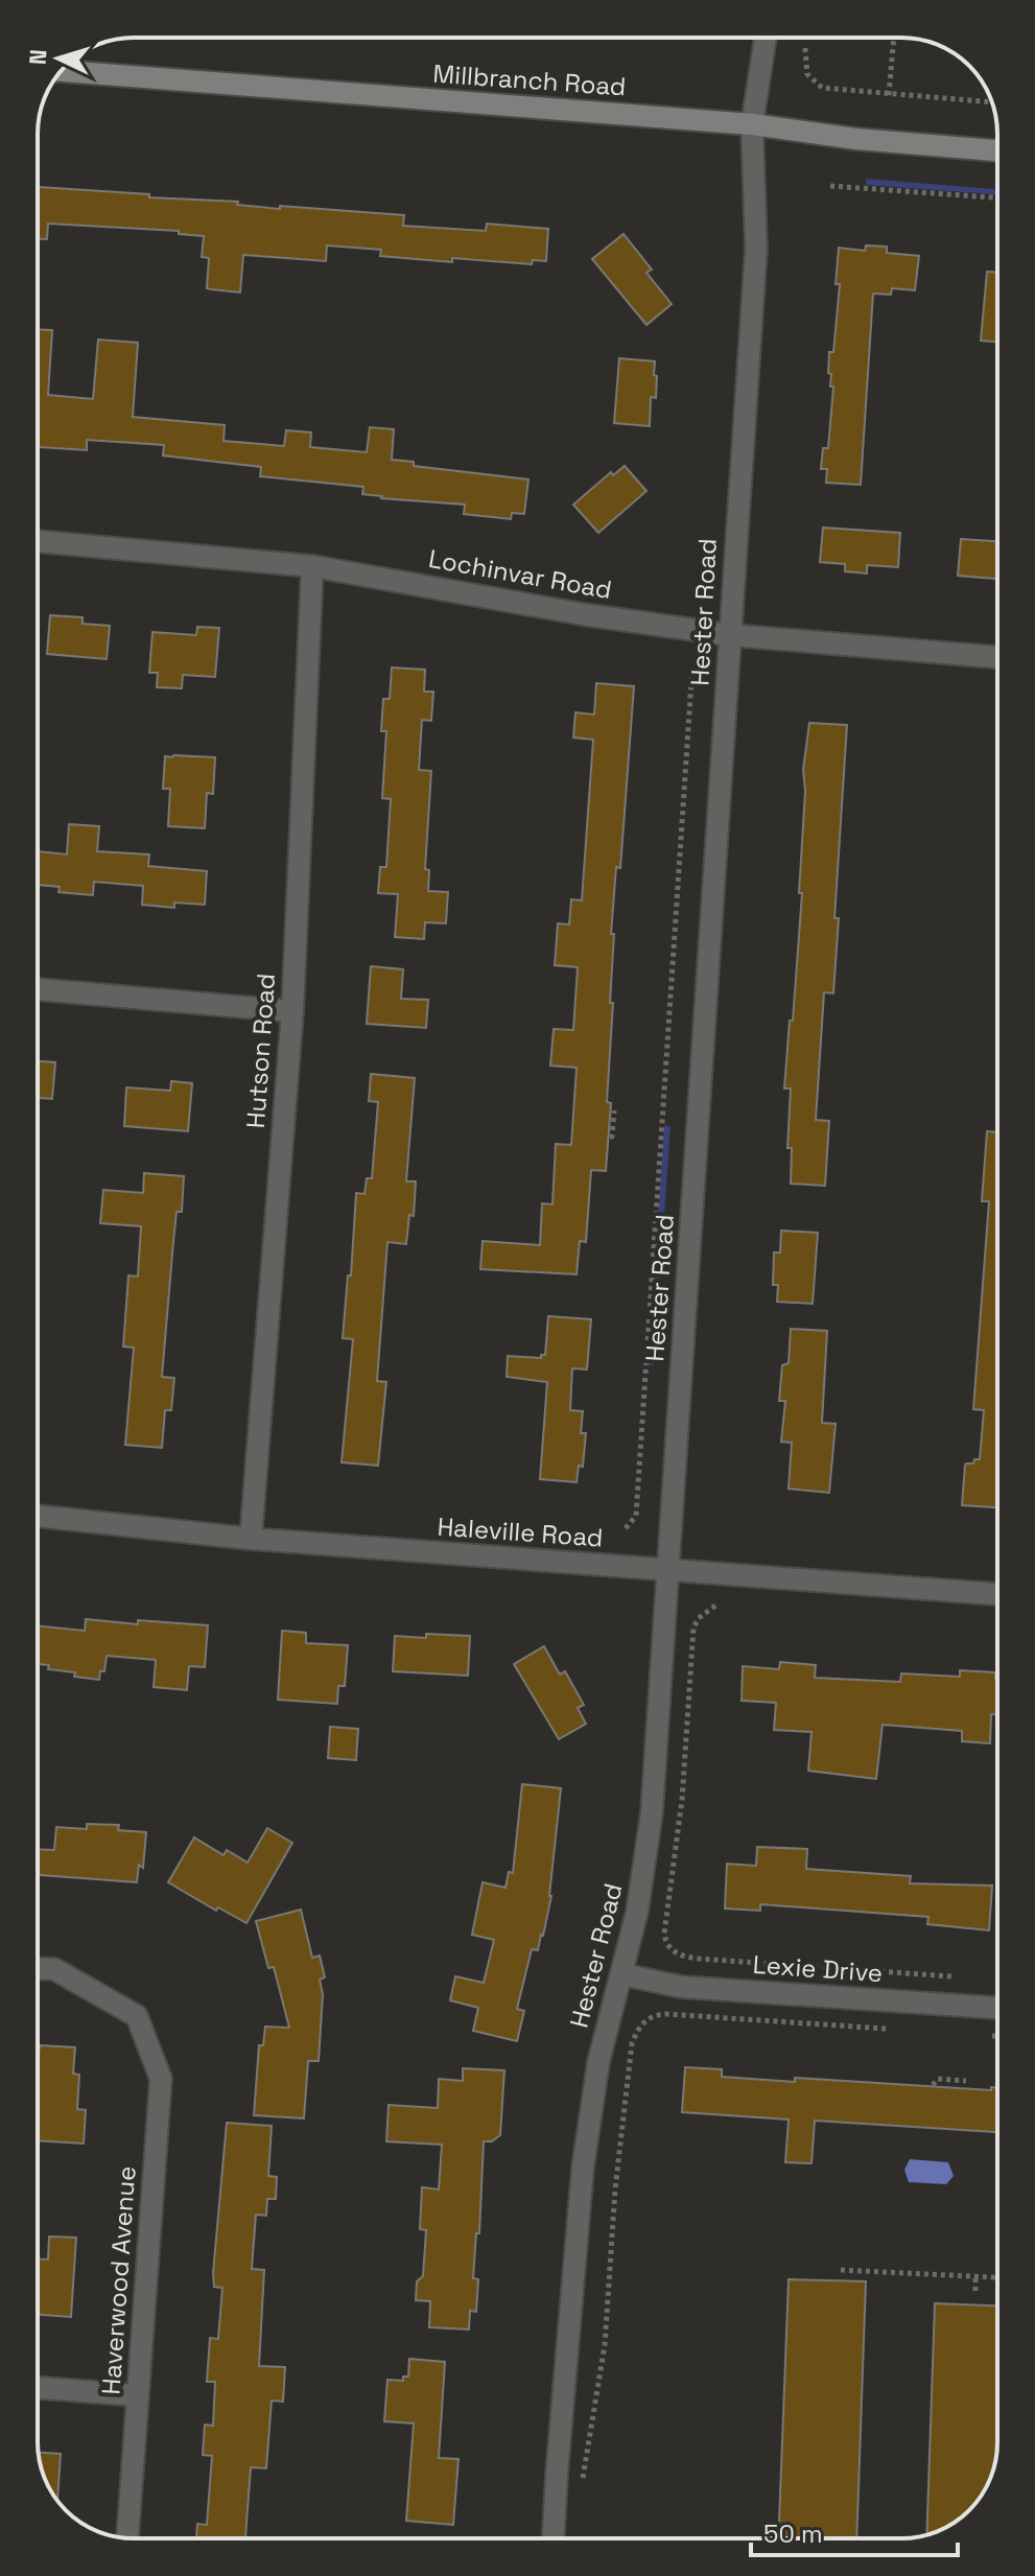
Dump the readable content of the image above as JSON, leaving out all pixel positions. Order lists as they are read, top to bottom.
{
  "streets": {
    "main road": ["Millbranch Road"],
    "street": [
      "Lochinvar Road",
      "Hester Road",
      "Hutson Road",
      "Haleville Road",
      "Lexie Drive",
      "Haverwood Avenue"
    ]
  },
  "crossings": [
    ["Millbranch Road", "Hester Road"],
    ["Lochinvar Road", "Hester Road"],
    ["Lochinvar Road", "Hutson Road"],
    ["Hester Road", "Haleville Road"],
    ["Hester Road", "Lexie Drive"],
    ["Hutson Road", "Haleville Road"]
  ],
  "scale_bar": "50 m",
  "north": "left"
}
